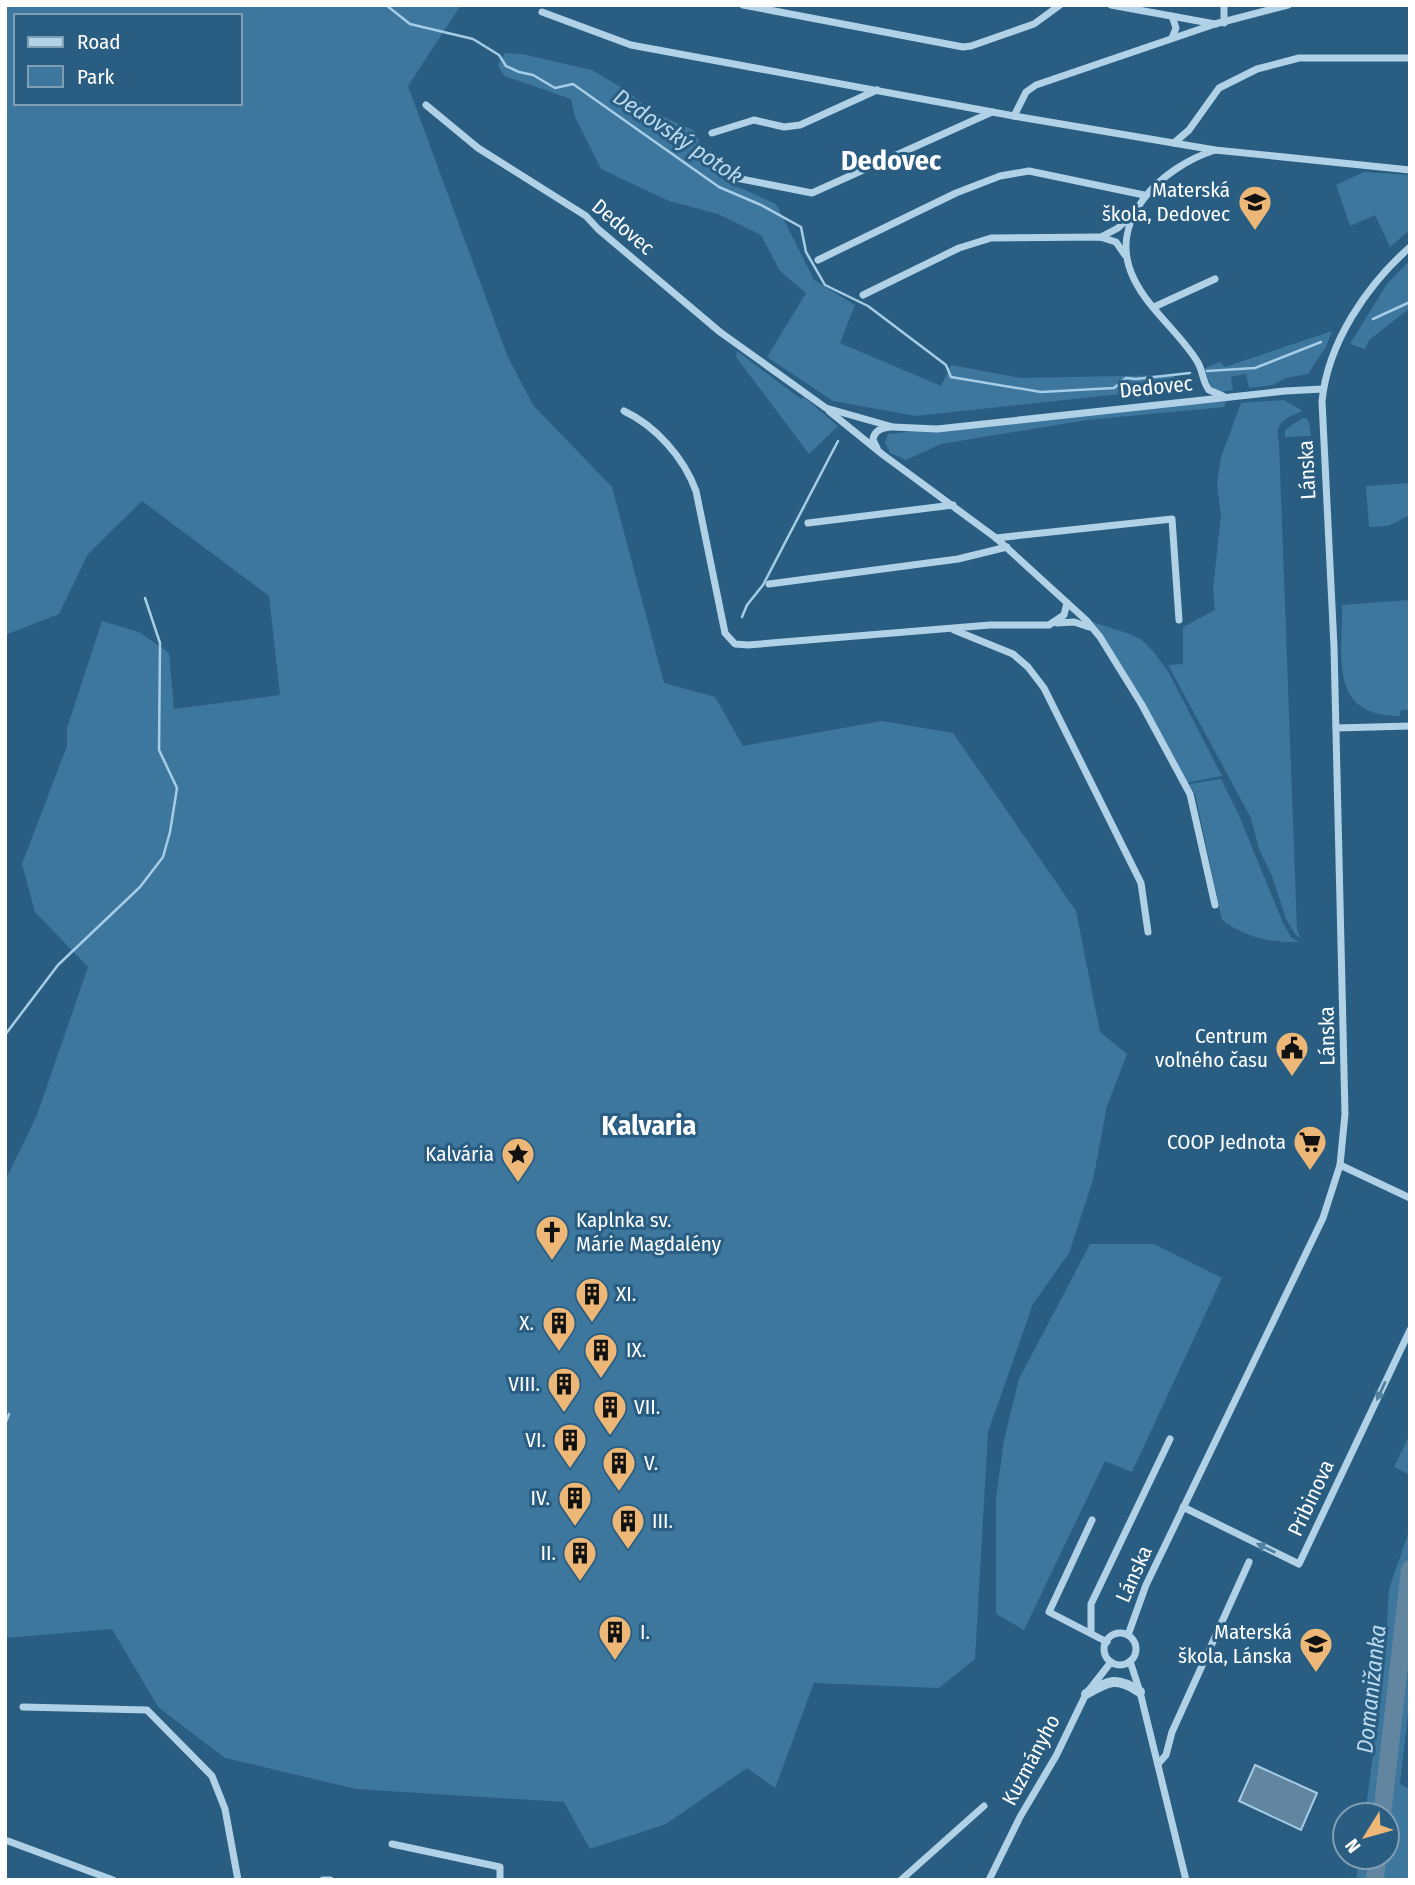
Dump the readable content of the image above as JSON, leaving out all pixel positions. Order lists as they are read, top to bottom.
{
  "streets": {
    "street": [
      "Dedovec",
      "Lánska",
      "Pribinova",
      "Kuzmányho"
    ]
  },
  "crossings": [
    ["Dedovec", "Lánska"],
    ["Lánska", "Pribinova"],
    ["Lánska", "Kuzmányho"]
  ],
  "districts": ["Dedovec", "Kalvaria"],
  "water": ["Dedovský potok", "Domanižanka"],
  "places": {
    "school or university": ["Materská škola, Dedovec", "Materská škola, Lánska"],
    "public building": ["Centrum voľného času"],
    "supermarket": ["COOP Jednota"],
    "place": ["Kalvária"],
    "church": ["Kaplnka sv. Márie Magdalény"],
    "building": [
      "XI.",
      "X.",
      "IX.",
      "VIII.",
      "VII.",
      "VI.",
      "V.",
      "IV.",
      "III.",
      "II.",
      "I."
    ]
  },
  "legend": ["Road", "Park"],
  "north": "bottom left"
}
